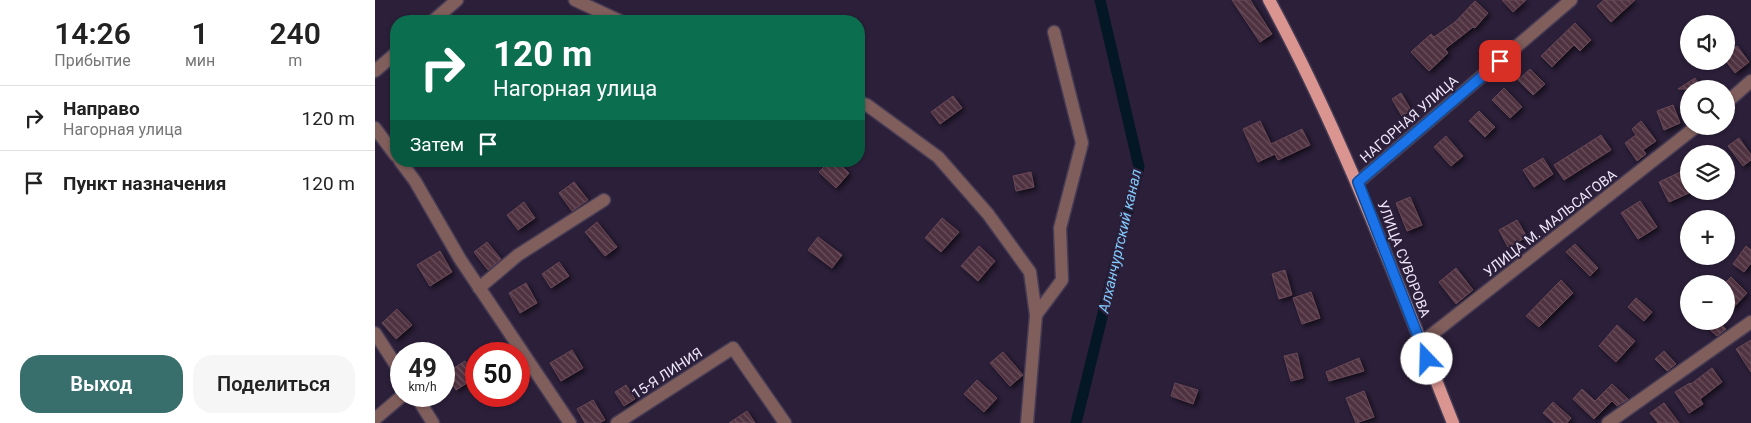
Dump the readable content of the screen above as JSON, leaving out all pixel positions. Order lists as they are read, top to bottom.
{
  "streets": {
    "main road": ["УЛИЦА СУВОРОВА"],
    "street": ["НАГОРНАЯ УЛИЦА", "УЛИЦА М. МАЛЬСАГОВА", "15-Я ЛИНИЯ"]
  },
  "crossings": [
    ["НАГОРНАЯ УЛИЦА", "УЛИЦА СУВОРОВА"],
    ["УЛИЦА М. МАЛЬСАГОВА", "УЛИЦА СУВОРОВА"]
  ],
  "water": ["Алханчуртский канал"],
  "page": {
    "eta": [
      "14:26",
      "Прибытие",
      "1",
      "мин",
      "240",
      "m"
    ],
    "map_buttons": ["+", "−"],
    "turn": ["120 m", "Нагорная улица"],
    "list": [
      {
        "name": "Направо",
        "note": "Нагорная улица",
        "value": "120 m"
      },
      {
        "name": "Пункт назначения",
        "value": "120 m"
      }
    ],
    "then": "Затем",
    "speed": "49 km/h",
    "limit": "50",
    "buttons": ["Выход", "Поделиться"]
  }
}
